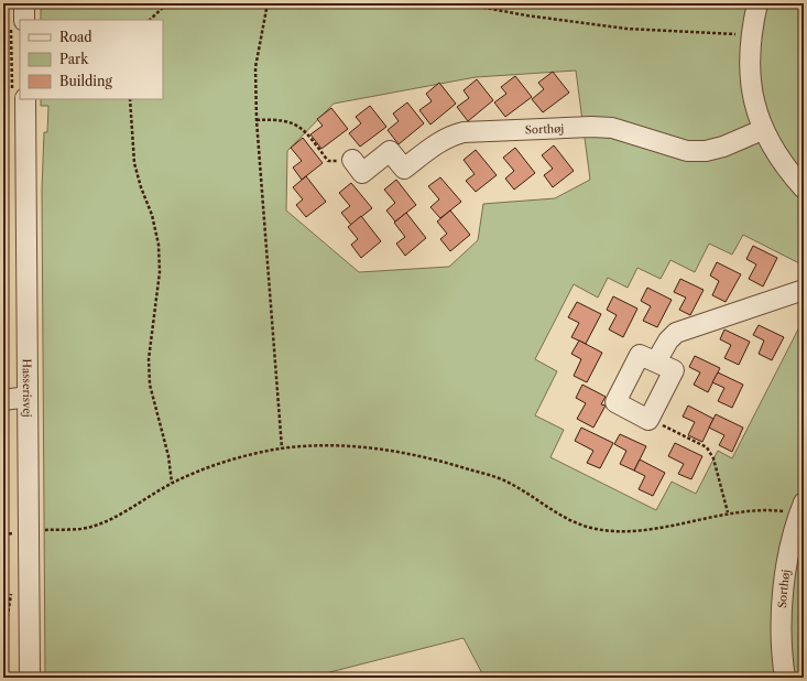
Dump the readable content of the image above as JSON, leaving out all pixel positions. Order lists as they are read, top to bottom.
{
  "streets": {
    "street": ["Sorthøj", "Hasserisvej"]
  },
  "legend": ["Road", "Park", "Building"]
}
